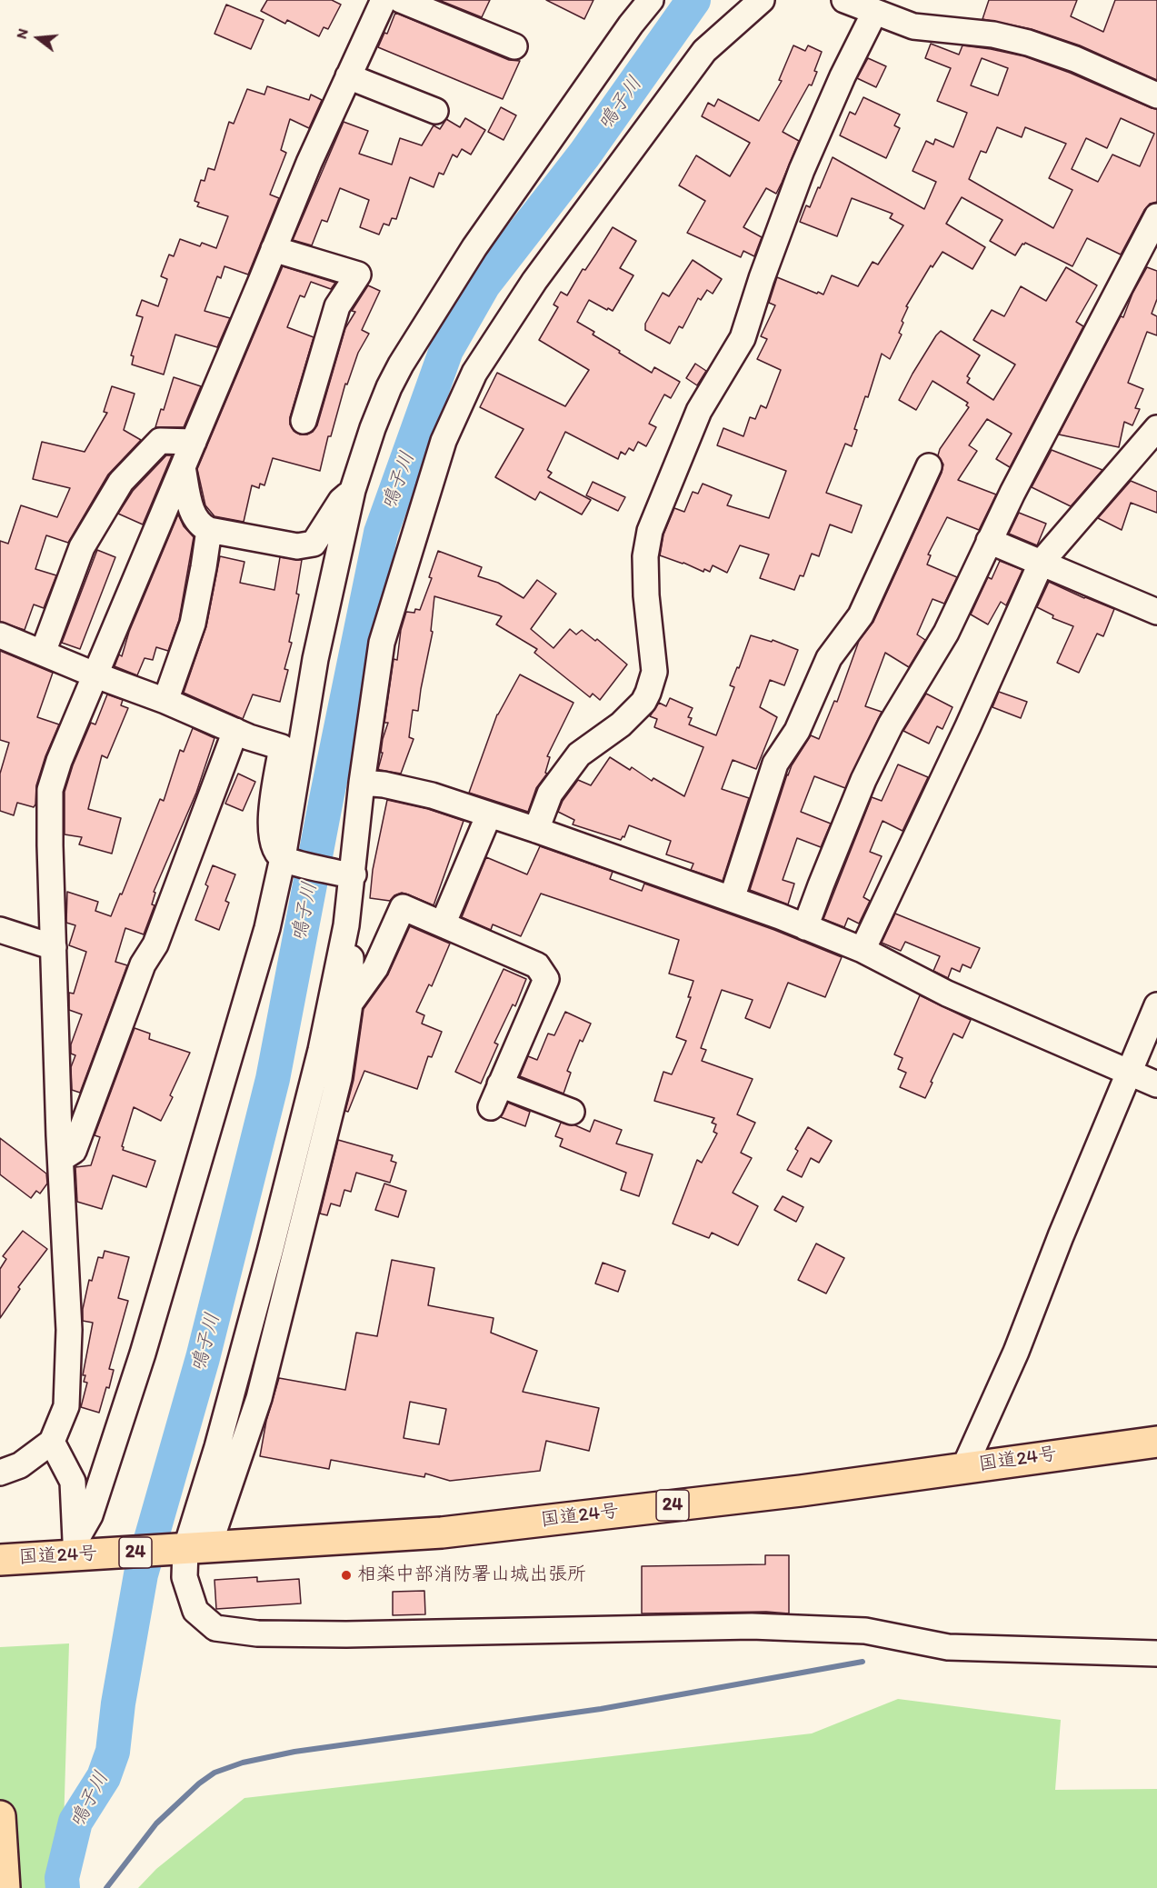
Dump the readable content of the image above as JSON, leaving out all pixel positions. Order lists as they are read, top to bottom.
{
  "streets": {
    "main road": ["国道24号", "24"]
  },
  "water": ["鳴子川"],
  "places": ["相楽中部消防署山城出張所"],
  "north": "left"
}
